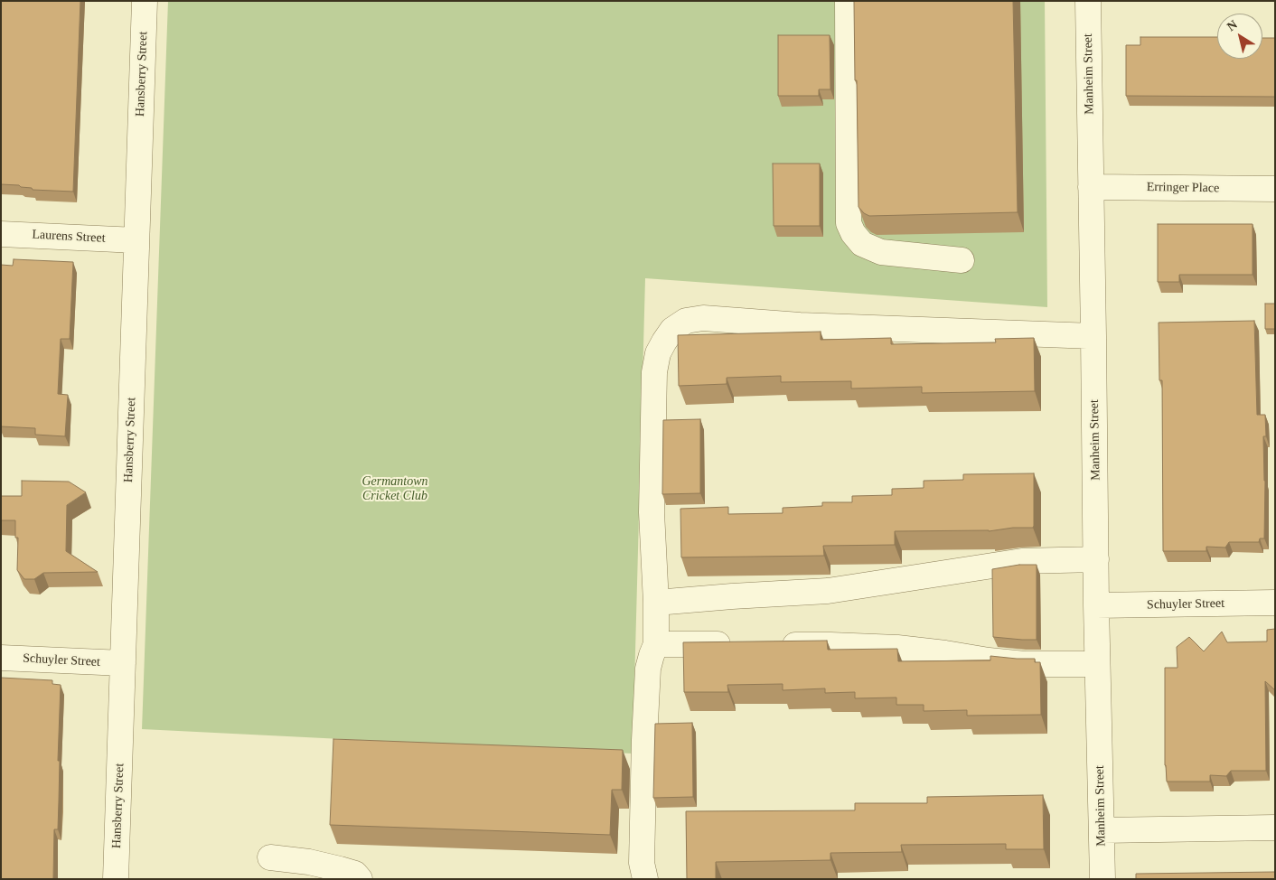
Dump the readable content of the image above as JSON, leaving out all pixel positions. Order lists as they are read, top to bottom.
{
  "streets": {
    "street": [
      "Hansberry Street",
      "Manheim Street",
      "Erringer Place",
      "Laurens Street",
      "Schuyler Street"
    ]
  },
  "crossings": [
    ["Hansberry Street", "Laurens Street"],
    ["Hansberry Street", "Schuyler Street"],
    ["Manheim Street", "Erringer Place"],
    ["Manheim Street", "Schuyler Street"]
  ],
  "parks": ["Germantown Cricket Club"],
  "north": "top left"
}
